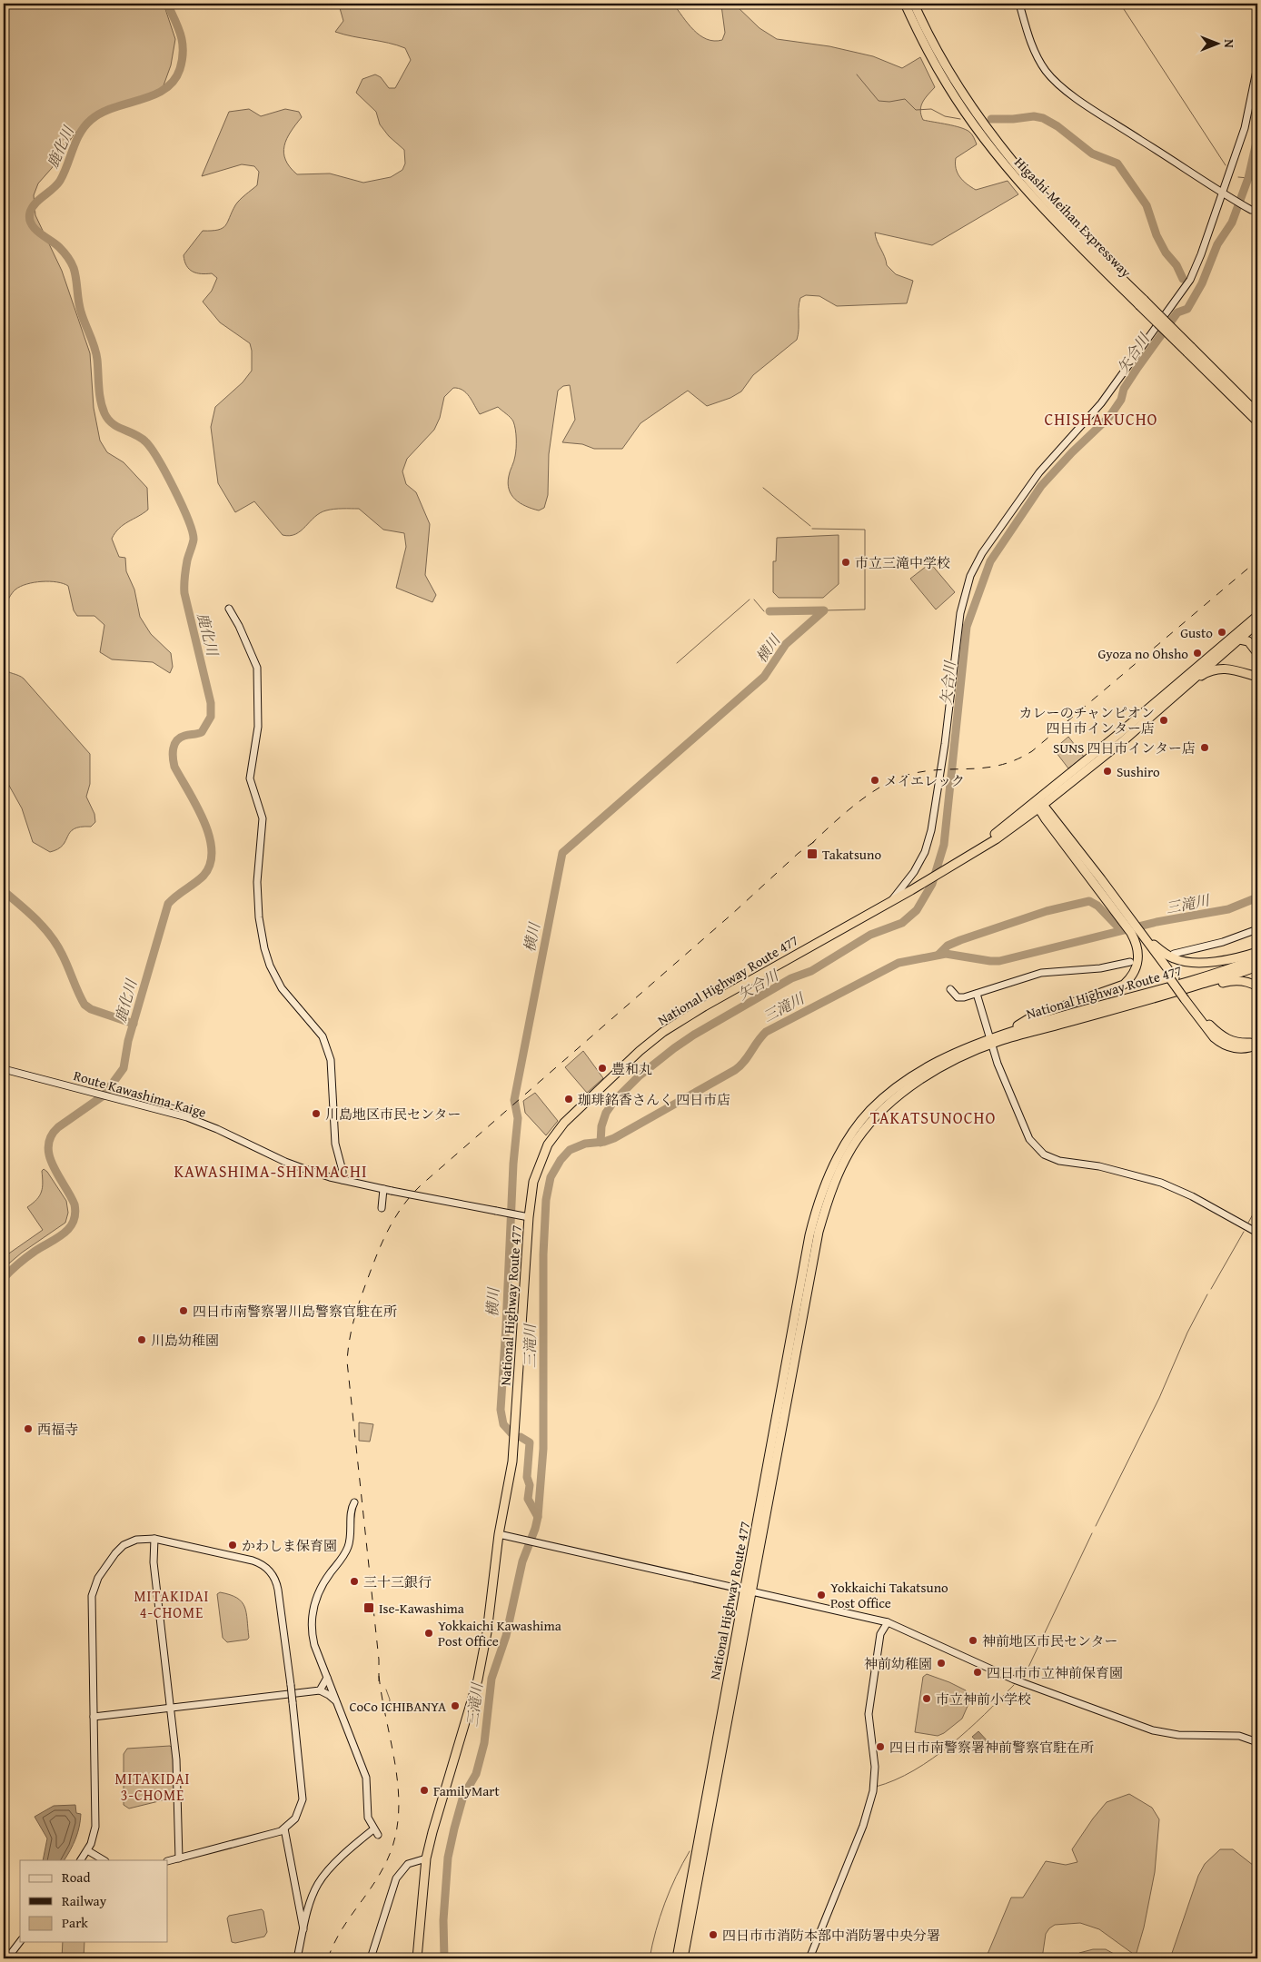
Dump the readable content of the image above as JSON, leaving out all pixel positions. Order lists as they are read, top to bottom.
{
  "streets": {
    "highway": ["Higashi-Meihan Expressway", "National Highway Route 477"],
    "street": ["Route Kawashima-Kaige"]
  },
  "crossings": [
    ["National Highway Route 477", "Route Kawashima-Kaige"]
  ],
  "districts": [
    "CHISHAKUCHO",
    "TAKATSUNOCHO",
    "KAWASHIMA-SHINMACHI",
    "MITAKIDAI 4-CHOME",
    "MITAKIDAI 3-CHOME"
  ],
  "water": [
    "鹿化川",
    "矢合川",
    "横川",
    "三滝川"
  ],
  "places": {
    "other": [
      "市立三滝中学校",
      "Gusto",
      "Gyoza no Ohsho",
      "カレーのチャンピオン 四日市インター店",
      "SUNS 四日市インター店",
      "Sushiro",
      "メイエレック",
      "豊和丸",
      "珈琲銘香さんく 四日市店",
      "川島地区市民センター",
      "四日市南警察署川島警察官駐在所",
      "川島幼稚園",
      "西福寺",
      "かわしま保育園",
      "三十三銀行",
      "Yokkaichi Takatsuno Post Office",
      "Yokkaichi Kawashima Post Office",
      "神前地区市民センター",
      "神前幼稚園",
      "四日市市立神前保育園",
      "市立神前小学校",
      "CoCo ICHIBANYA",
      "四日市南警察署神前警察官駐在所",
      "FamilyMart",
      "四日市市消防本部中消防署中央分署"
    ],
    "transit": ["Takatsuno", "Ise-Kawashima"]
  },
  "legend": ["Road", "Railway", "Park"],
  "north": "right"
}
